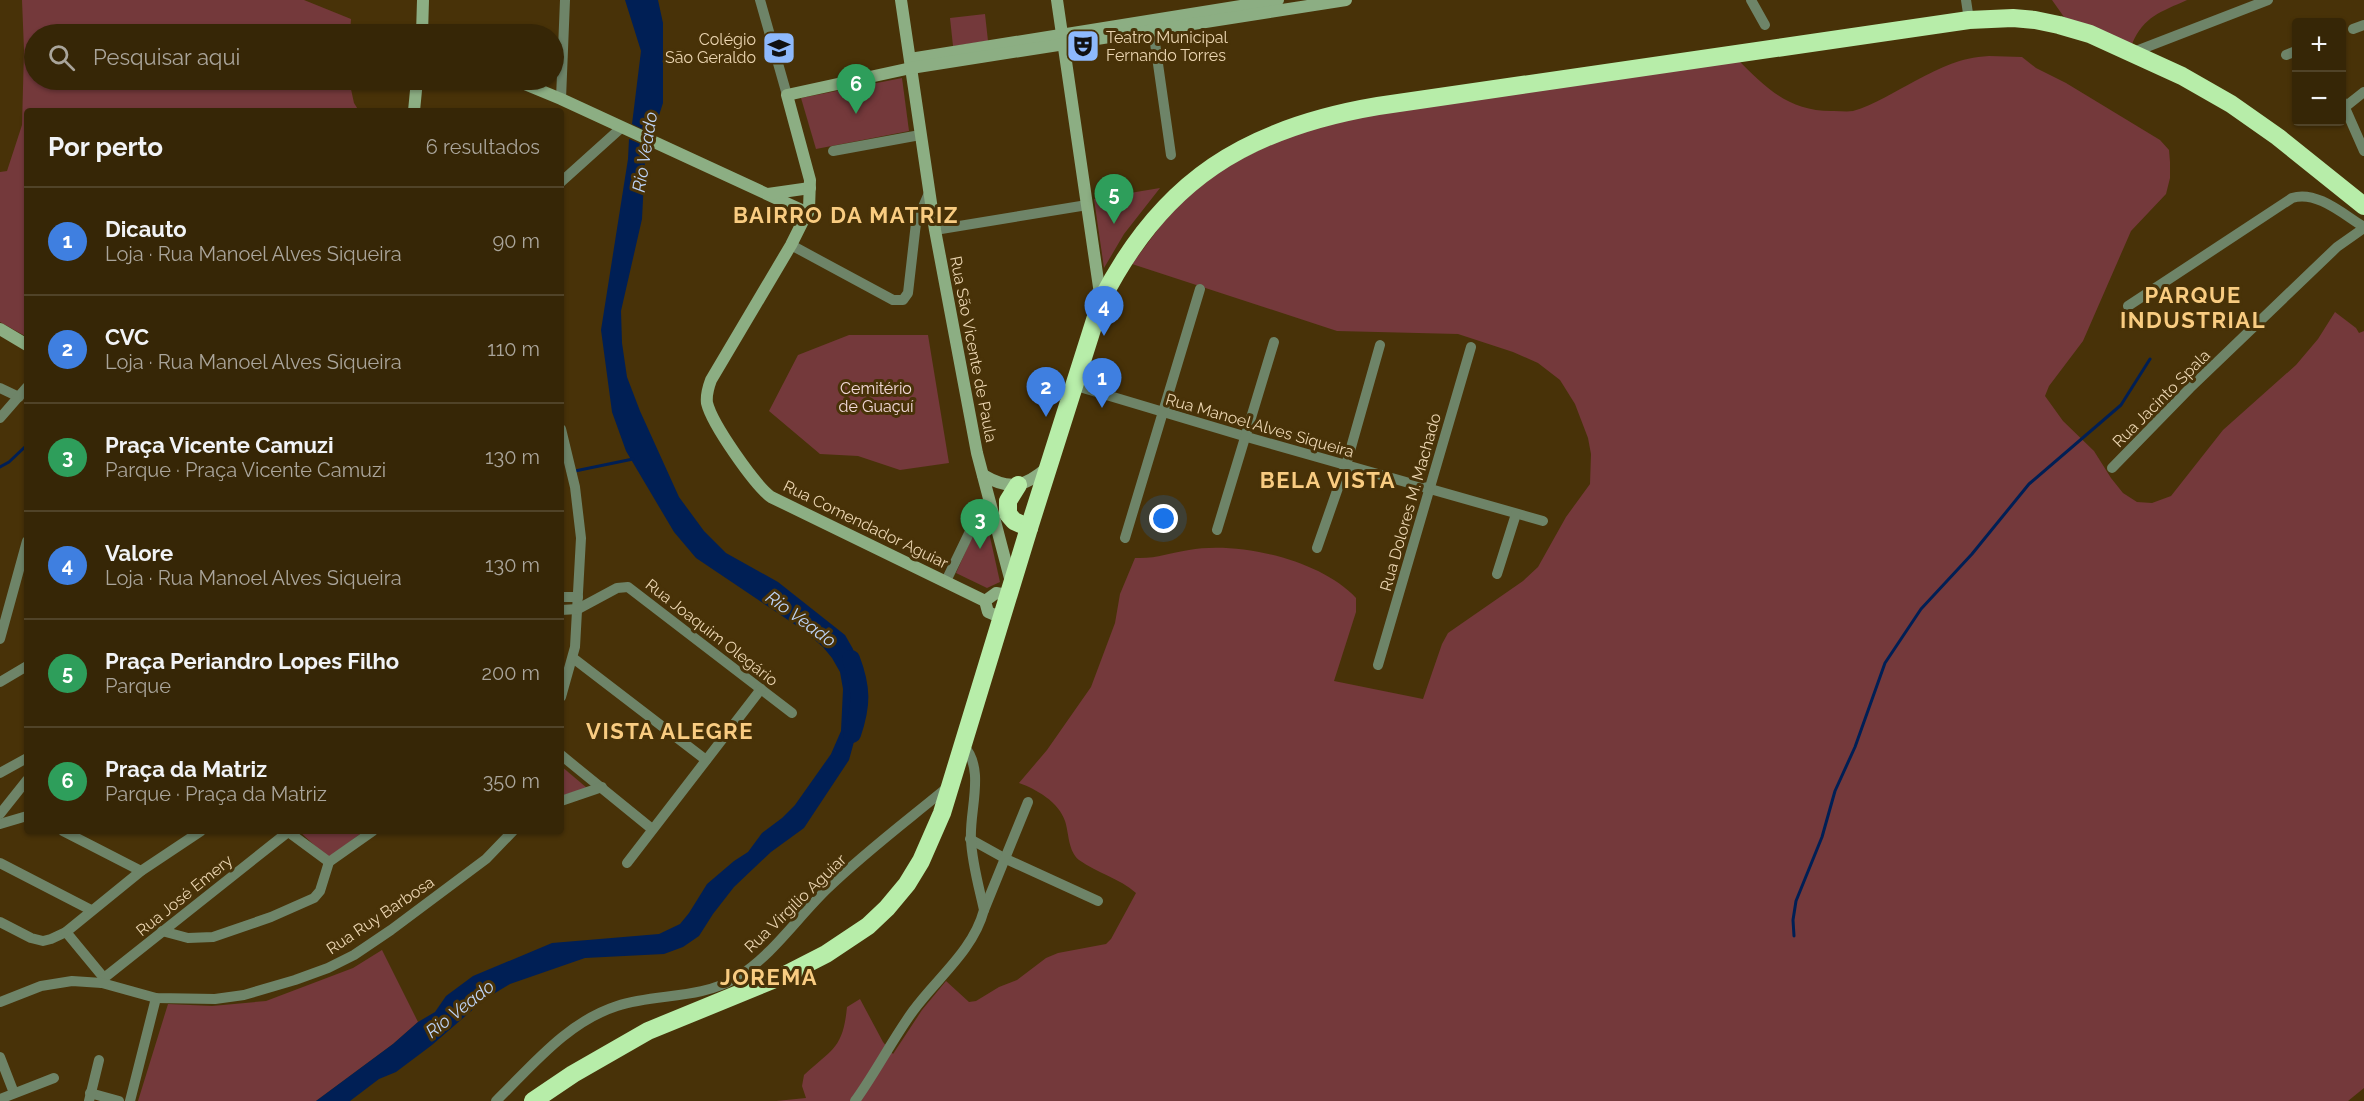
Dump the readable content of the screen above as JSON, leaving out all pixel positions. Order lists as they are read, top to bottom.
{
  "streets": {
    "street": [
      "Rua São Vicente de Paula",
      "Rua Jacinto Spala",
      "Rua Manoel Alves Siqueira",
      "Rua Dolores M. Machado",
      "Rua Comendador Aguiar",
      "Rua Joaquim Olegário",
      "Rua José Emery",
      "Rua Virgilio Aguiar",
      "Rua Ruy Barbosa"
    ]
  },
  "crossings": [
    ["Rua Manoel Alves Siqueira", "Rua Dolores M. Machado"],
    ["Rua José Emery", "Rua Ruy Barbosa"]
  ],
  "districts": [
    "BAIRRO DA MATRIZ",
    "PARQUE INDUSTRIAL",
    "BELA VISTA",
    "VISTA ALEGRE",
    "JOREMA"
  ],
  "water": ["Rio Veado"],
  "parks": ["Cemitério de Guaçuí"],
  "places": {
    "theatre": ["Teatro Municipal Fernando Torres"],
    "school or university": ["Colégio São Geraldo"]
  },
  "page": {
    "map_buttons": ["+", "−"],
    "search": "Pesquisar aqui",
    "pins": [
      "6",
      "5",
      "4",
      "1",
      "2",
      "3"
    ],
    "heading": ["Por perto", "6 resultados"],
    "list": [
      {
        "mark": "1",
        "name": "Dicauto",
        "note": "Loja · Rua Manoel Alves Siqueira",
        "value": "90 m"
      },
      {
        "mark": "2",
        "name": "CVC",
        "note": "Loja · Rua Manoel Alves Siqueira",
        "value": "110 m"
      },
      {
        "mark": "3",
        "name": "Praça Vicente Camuzi",
        "note": "Parque · Praça Vicente Camuzi",
        "value": "130 m"
      },
      {
        "mark": "4",
        "name": "Valore",
        "note": "Loja · Rua Manoel Alves Siqueira",
        "value": "130 m"
      },
      {
        "mark": "5",
        "name": "Praça Periandro Lopes Filho",
        "note": "Parque",
        "value": "200 m"
      },
      {
        "mark": "6",
        "name": "Praça da Matriz",
        "note": "Parque · Praça da Matriz",
        "value": "350 m"
      }
    ]
  }
}
